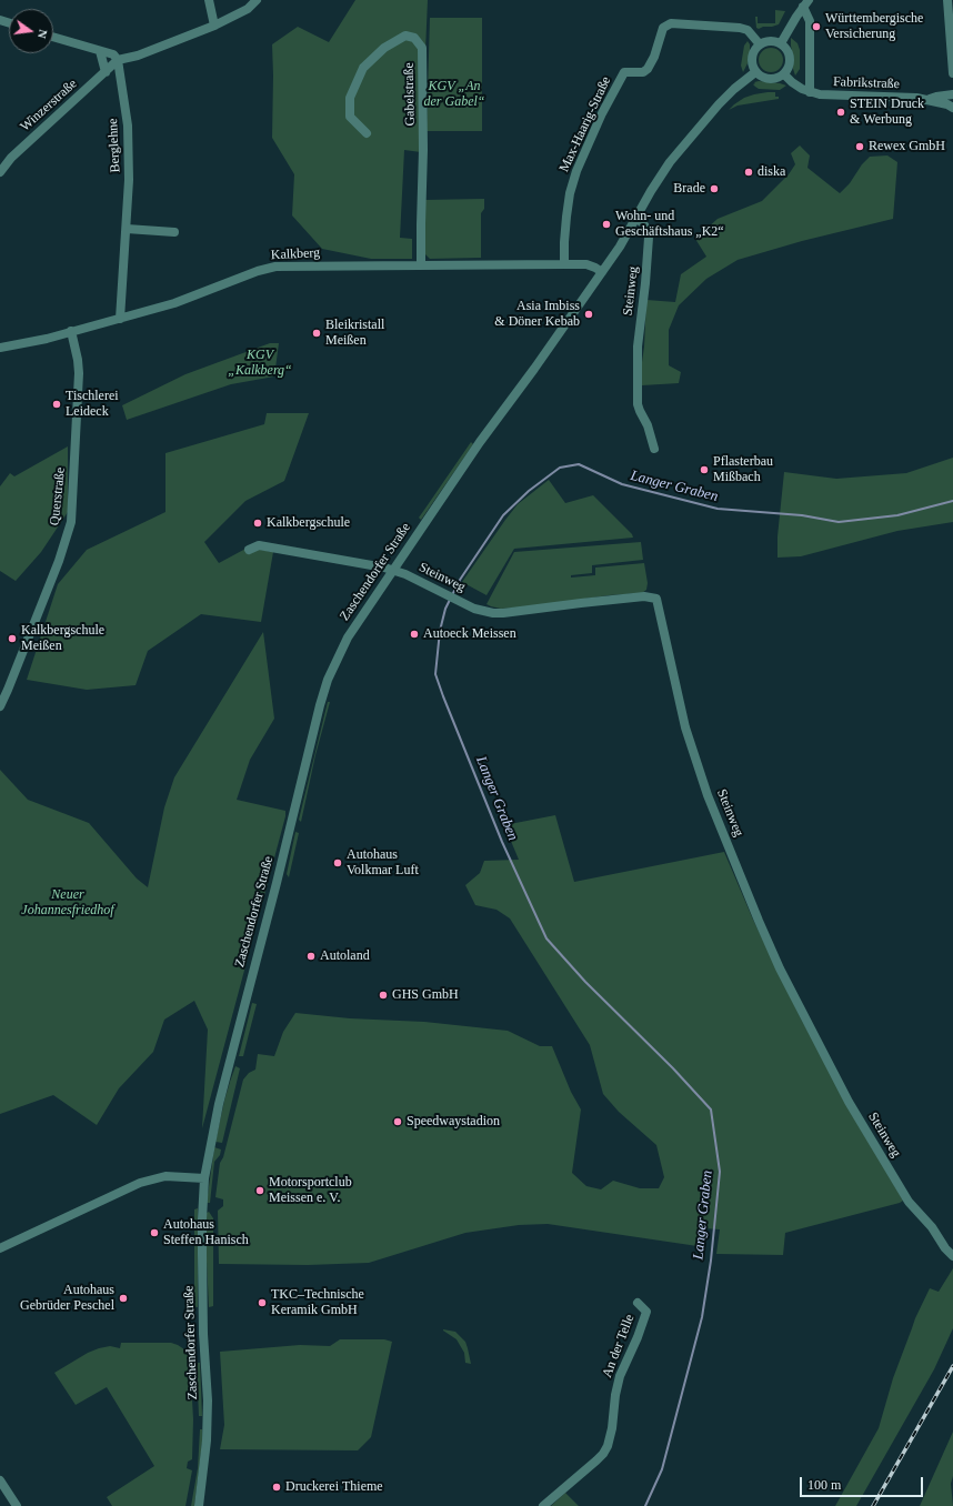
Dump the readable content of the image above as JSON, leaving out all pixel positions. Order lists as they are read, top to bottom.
{
  "streets": {
    "street": [
      "Fabrikstraße",
      "Gabelstraße",
      "Winzerstraße",
      "Max-Haarig-Straße",
      "Berglehne",
      "Kalkberg",
      "Steinweg",
      "Querstraße",
      "Zaschendorfer Straße",
      "An der Telle"
    ]
  },
  "crossings": [
    ["Fabrikstraße", "Max-Haarig-Straße"],
    ["Fabrikstraße", "Zaschendorfer Straße"],
    ["Gabelstraße", "Kalkberg"],
    ["Winzerstraße", "Berglehne"],
    ["Max-Haarig-Straße", "Kalkberg"],
    ["Max-Haarig-Straße", "Zaschendorfer Straße"],
    ["Berglehne", "Kalkberg"],
    ["Kalkberg", "Querstraße"],
    ["Kalkberg", "Zaschendorfer Straße"],
    ["Steinweg", "Zaschendorfer Straße"]
  ],
  "water": ["Langer Graben"],
  "parks": ["KGV „An der Gabel“", "KGV „Kalkberg“", "Neuer Johannesfriedhof"],
  "places": [
    "Württembergische Versicherung",
    "STEIN Druck & Werbung",
    "Rewex GmbH",
    "diska",
    "Brade",
    "Wohn- und Geschäftshaus „K2“",
    "Asia Imbiss & Döner Kebab",
    "Bleikristall Meißen",
    "Tischlerei Leideck",
    "Pflasterbau Mißbach",
    "Kalkbergschule",
    "Autoeck Meissen",
    "Kalkbergschule Meißen",
    "Autohaus Volkmar Luft",
    "Autoland",
    "GHS GmbH",
    "Speedwaystadion",
    "Motorsportclub Meissen e. V.",
    "Autohaus Steffen Hanisch",
    "Autohaus Gebrüder Peschel",
    "TKC–Technische Keramik GmbH",
    "Druckerei Thieme"
  ],
  "scale_bar": "100 m",
  "north": "right"
}
